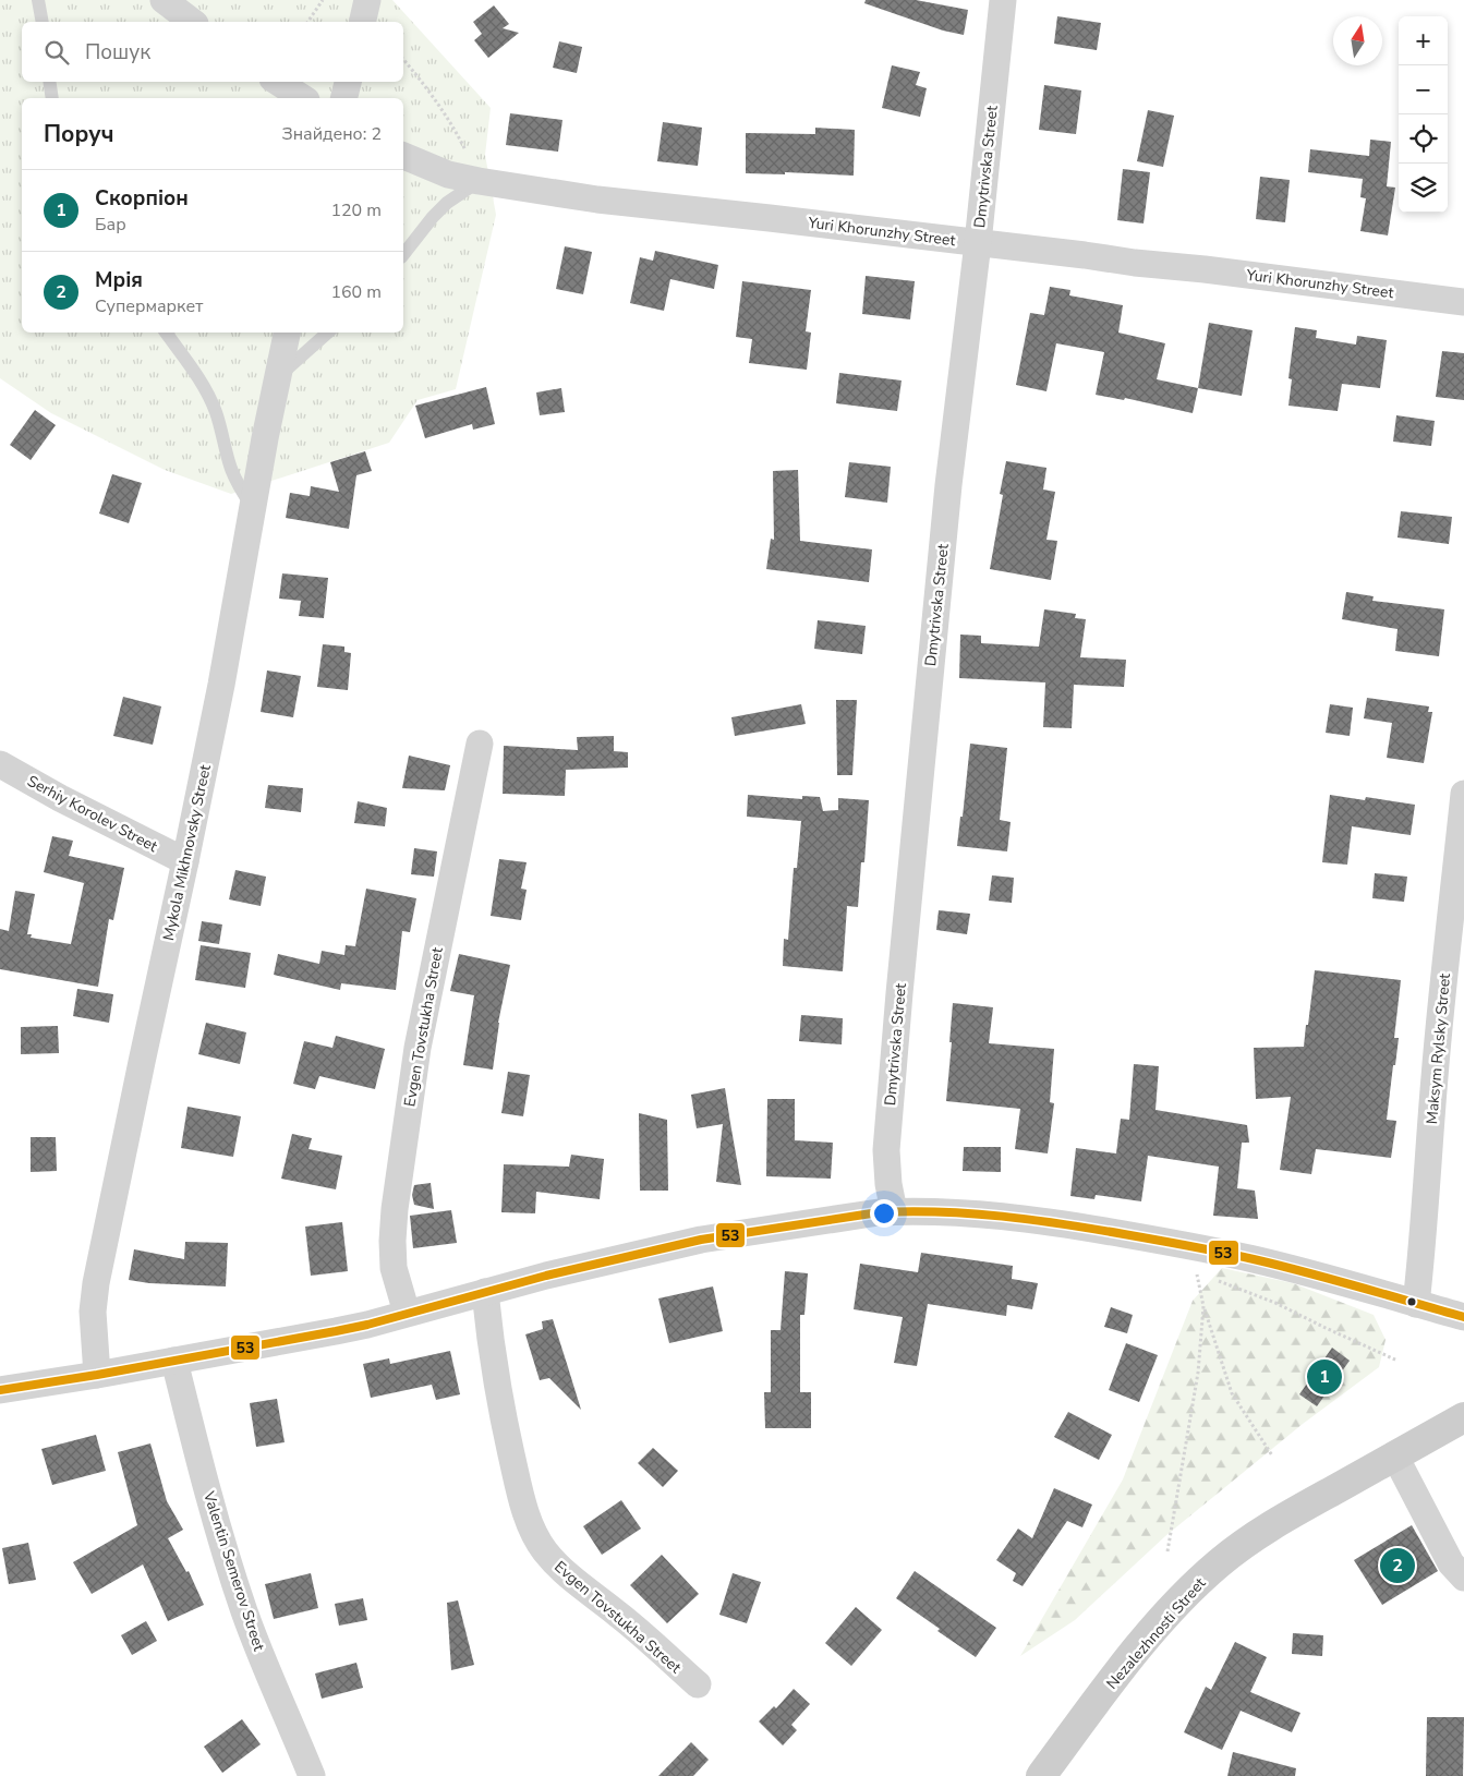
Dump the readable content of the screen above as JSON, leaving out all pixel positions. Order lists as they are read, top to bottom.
{
  "streets": {
    "main road": ["Nezalezhnosti Street"],
    "street": [
      "Dmytrivska Street",
      "Yuri Khorunzhy Street",
      "Serhiy Korolev Street",
      "Mykola Mikhnovsky Street",
      "Evgen Tovstukha Street",
      "Maksym Rylsky Street",
      "Valentin Semerov Street"
    ]
  },
  "crossings": [
    ["Dmytrivska Street", "Yuri Khorunzhy Street"],
    ["Serhiy Korolev Street", "Mykola Mikhnovsky Street"]
  ],
  "lines": ["transit line 53"],
  "north": "top",
  "page": {
    "map_buttons": ["+", "−"],
    "search": "Пошук",
    "heading": ["Поруч", "Знайдено: 2"],
    "list": [
      {
        "mark": "1",
        "name": "Скорпіон",
        "note": "Бар",
        "value": "120 m"
      },
      {
        "mark": "2",
        "name": "Мрія",
        "note": "Супермаркет",
        "value": "160 m"
      }
    ],
    "pins": ["1", "2"]
  }
}
